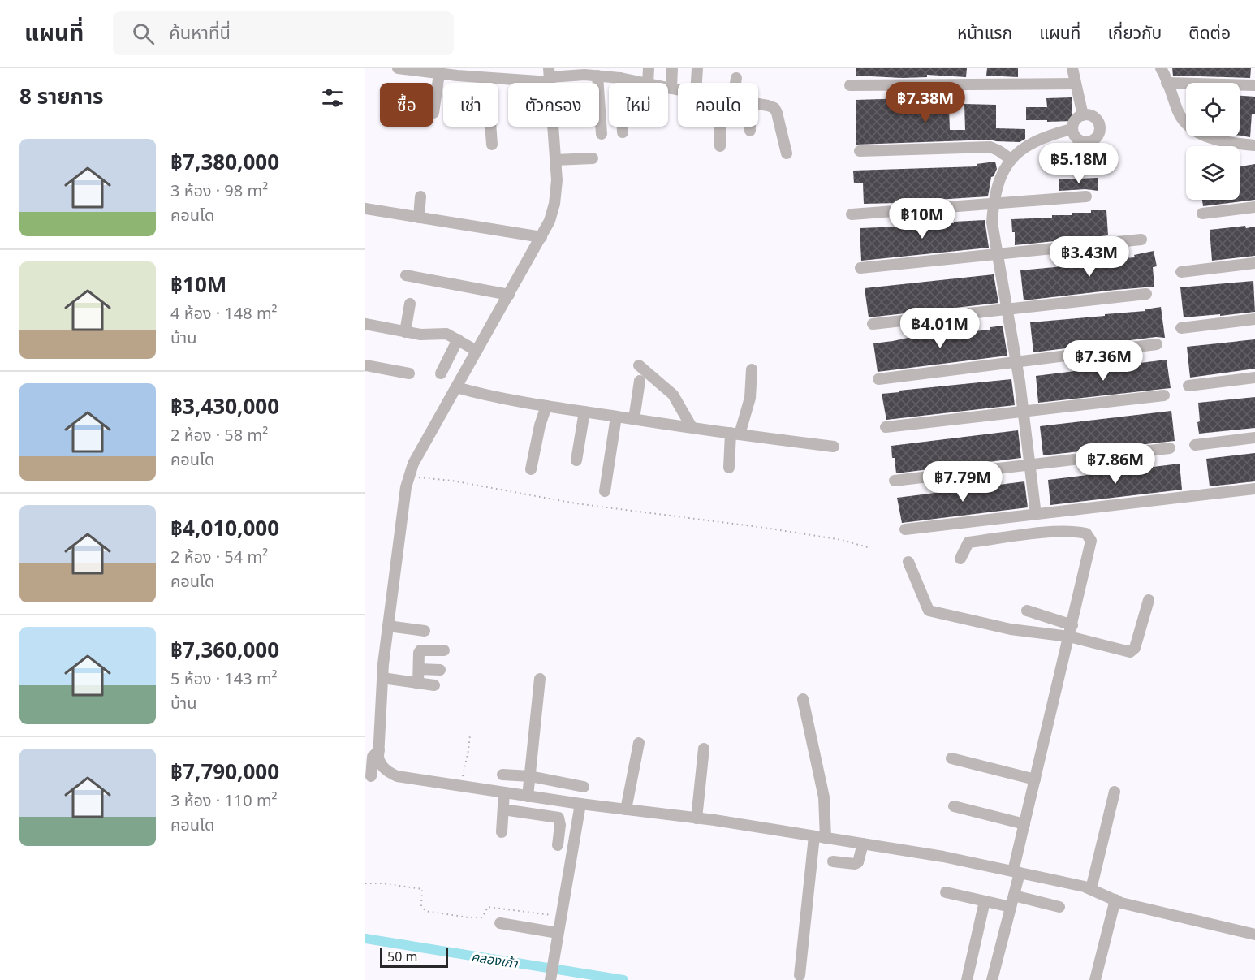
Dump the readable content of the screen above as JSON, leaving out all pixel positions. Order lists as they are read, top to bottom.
{
  "water": ["คลองเก้า"],
  "scale_bar": "50 m",
  "page": {
    "header": "แผนที่",
    "search": "ค้นหาที่นี่",
    "nav": [
      "หน้าแรก",
      "แผนที่",
      "เกี่ยวกับ",
      "ติดต่อ"
    ],
    "heading": "8 รายการ",
    "price": [
      "฿7.38M",
      "฿5.18M",
      "฿10M",
      "฿3.43M",
      "฿4.01M",
      "฿7.36M",
      "฿7.86M",
      "฿7.79M"
    ],
    "chip": [
      "ซื้อ",
      "เช่า",
      "ตัวกรอง",
      "ใหม่",
      "คอนโด"
    ],
    "list": [
      {
        "name": "฿7,380,000",
        "note": "3 ห้อง · 98 m² · คอนโด"
      },
      {
        "name": "฿10M",
        "note": "4 ห้อง · 148 m² · บ้าน"
      },
      {
        "name": "฿3,430,000",
        "note": "2 ห้อง · 58 m² · คอนโด"
      },
      {
        "name": "฿4,010,000",
        "note": "2 ห้อง · 54 m² · คอนโด"
      },
      {
        "name": "฿7,360,000",
        "note": "5 ห้อง · 143 m² · บ้าน"
      },
      {
        "name": "฿7,790,000",
        "note": "3 ห้อง · 110 m² · คอนโด"
      }
    ],
    "scale": "50 m"
  }
}
